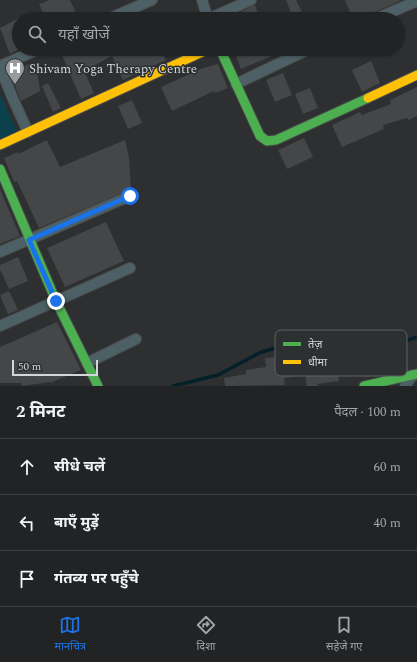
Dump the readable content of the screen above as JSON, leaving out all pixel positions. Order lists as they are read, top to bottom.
{
  "places": {
    "hospital": ["Shivam Yoga Therapy Centre"]
  },
  "legend": ["तेज़", "धीमा"],
  "scale_bar": "50 m",
  "page": {
    "search": "यहाँ खोजें",
    "scale": "50 m",
    "heading": ["2 मिनट", "पैदल · 100 m"],
    "list": [
      ["सीधे चलें", "60 m"],
      ["बाएँ मुड़ें", "40 m"],
      "गंतव्य पर पहुँचे"
    ],
    "nav": ["मानचित्र", "दिशा", "सहेजे गए"]
  }
}
